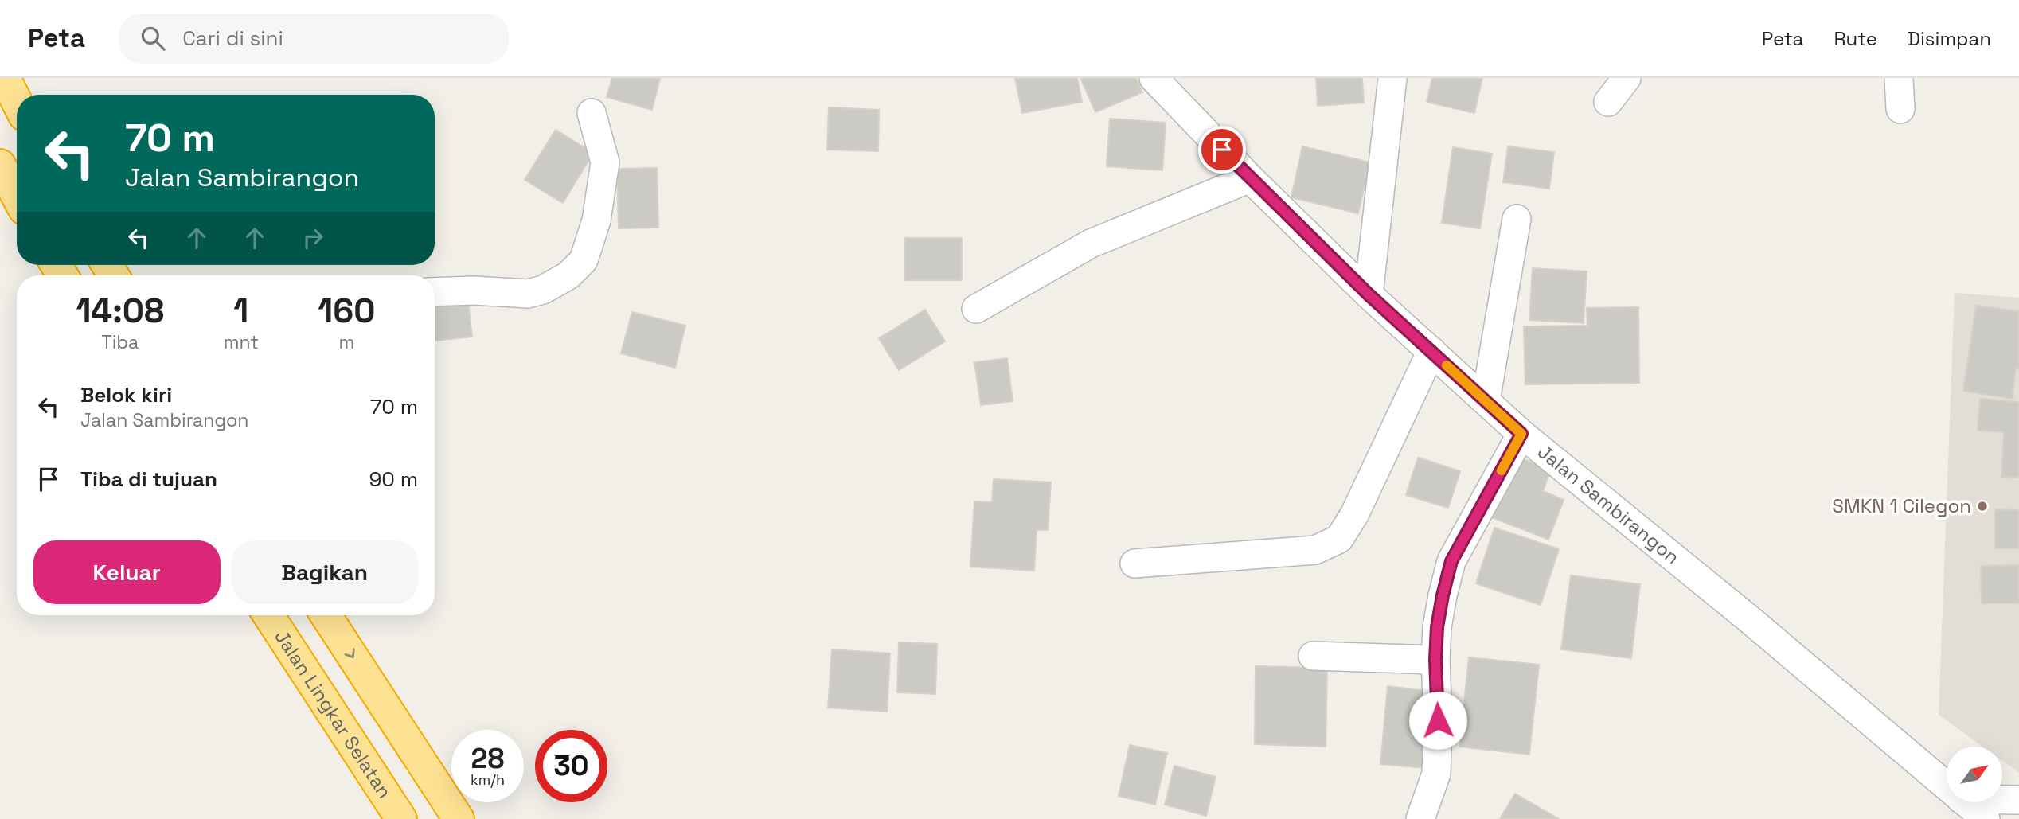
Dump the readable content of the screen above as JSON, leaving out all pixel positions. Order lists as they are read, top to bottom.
{
  "streets": {
    "highway": ["Jalan Lingkar Selatan"],
    "street": ["Jalan Sambirangon"]
  },
  "places": ["SMKN 1 Cilegon"],
  "north": "top right",
  "page": {
    "header": "Peta",
    "search": "Cari di sini",
    "nav": ["Peta", "Rute", "Disimpan"],
    "turn": ["70 m", "Jalan Sambirangon"],
    "eta": [
      "14:08",
      "Tiba",
      "1",
      "mnt",
      "160",
      "m"
    ],
    "list": [
      {
        "name": "Belok kiri",
        "note": "Jalan Sambirangon",
        "value": "70 m"
      },
      {
        "name": "Tiba di tujuan",
        "value": "90 m"
      }
    ],
    "buttons": ["Keluar", "Bagikan"],
    "speed": "28 km/h",
    "limit": "30"
  }
}
